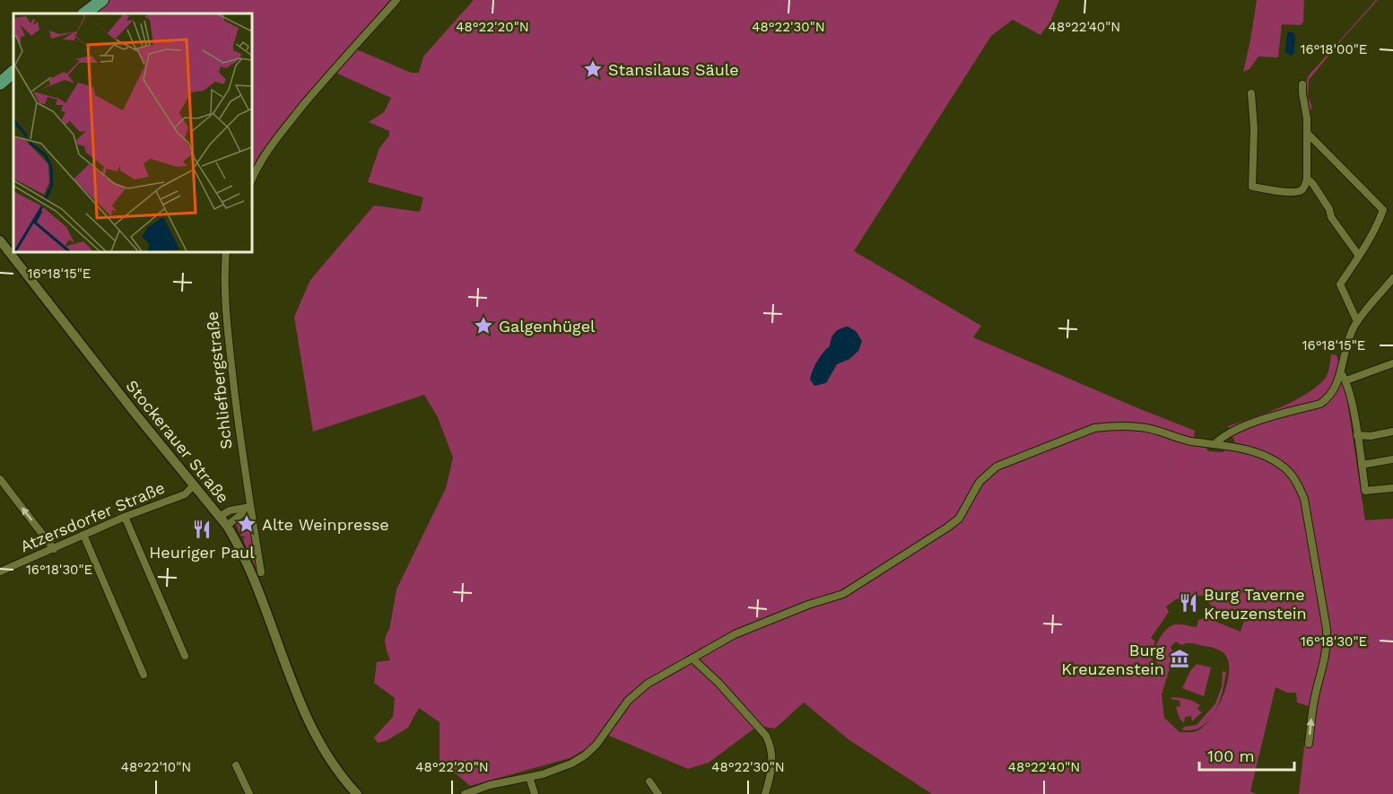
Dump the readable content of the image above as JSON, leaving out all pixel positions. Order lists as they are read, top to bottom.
{
  "streets": {
    "street": ["Schliefbergstraße", "Stockerauer Straße", "Atzersdorfer Straße"]
  },
  "crossings": [
    ["Stockerauer Straße", "Atzersdorfer Straße"]
  ],
  "places": {
    "place": ["Stansilaus Säule", "Galgenhügel", "Alte Weinpresse"],
    "restaurant": ["Heuriger Paul", "Burg Taverne Kreuzenstein"],
    "museum": ["Burg Kreuzenstein"]
  },
  "scale_bar": "100 m",
  "coordinates": [
    "48°22'20\"N",
    "48°22'30\"N",
    "48°22'40\"N",
    "16°18'00\"E",
    "16°18'15\"E",
    "16°18'30\"E",
    "48°22'10\"N"
  ]
}
